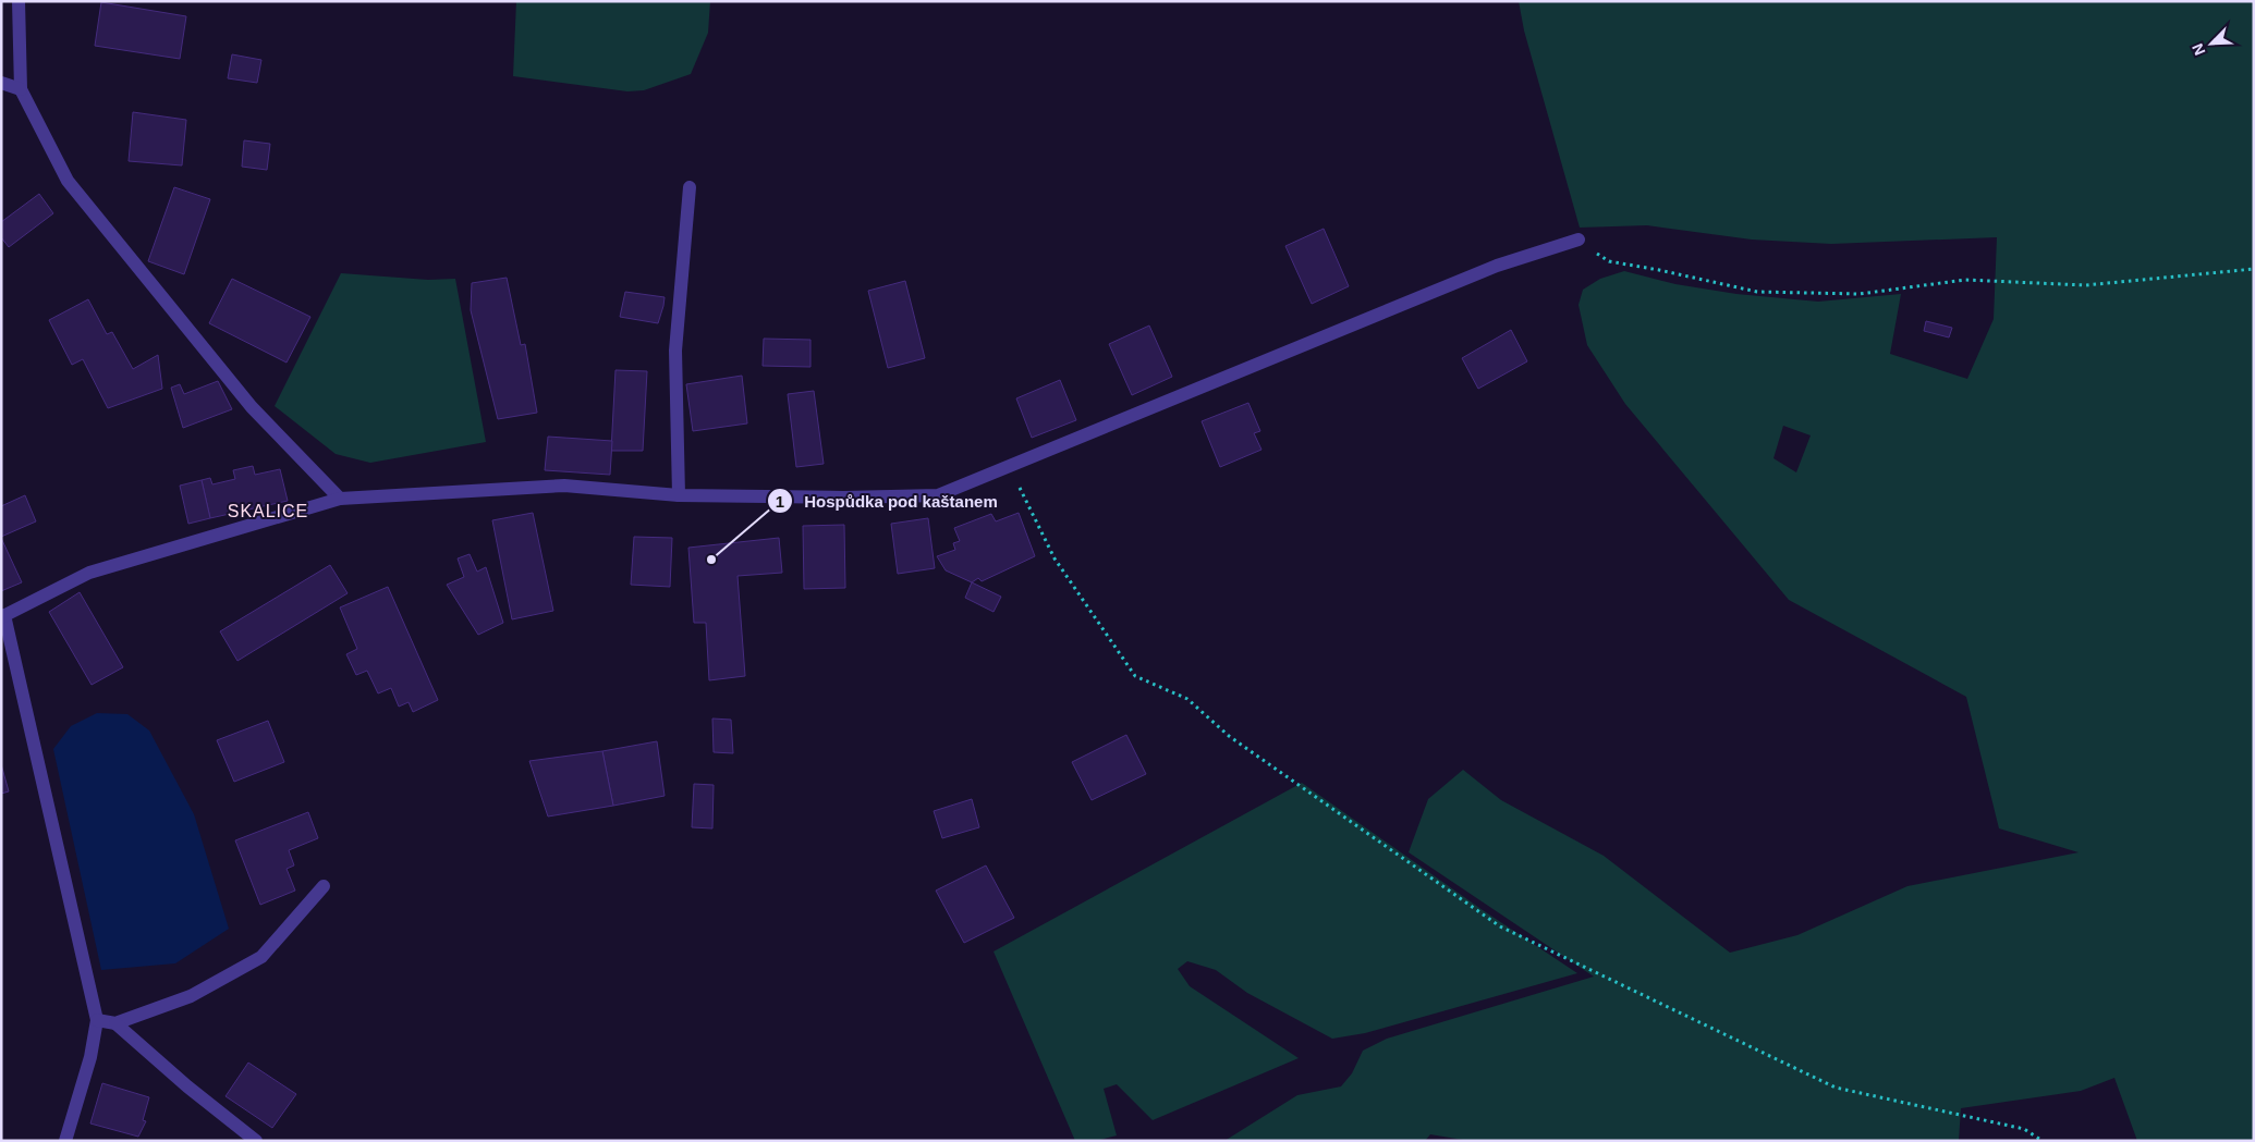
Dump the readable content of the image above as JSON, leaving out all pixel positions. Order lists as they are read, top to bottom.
{
  "districts": ["SKALICE"],
  "places": ["Hospůdka pod kaštanem"],
  "north": "bottom left"
}
